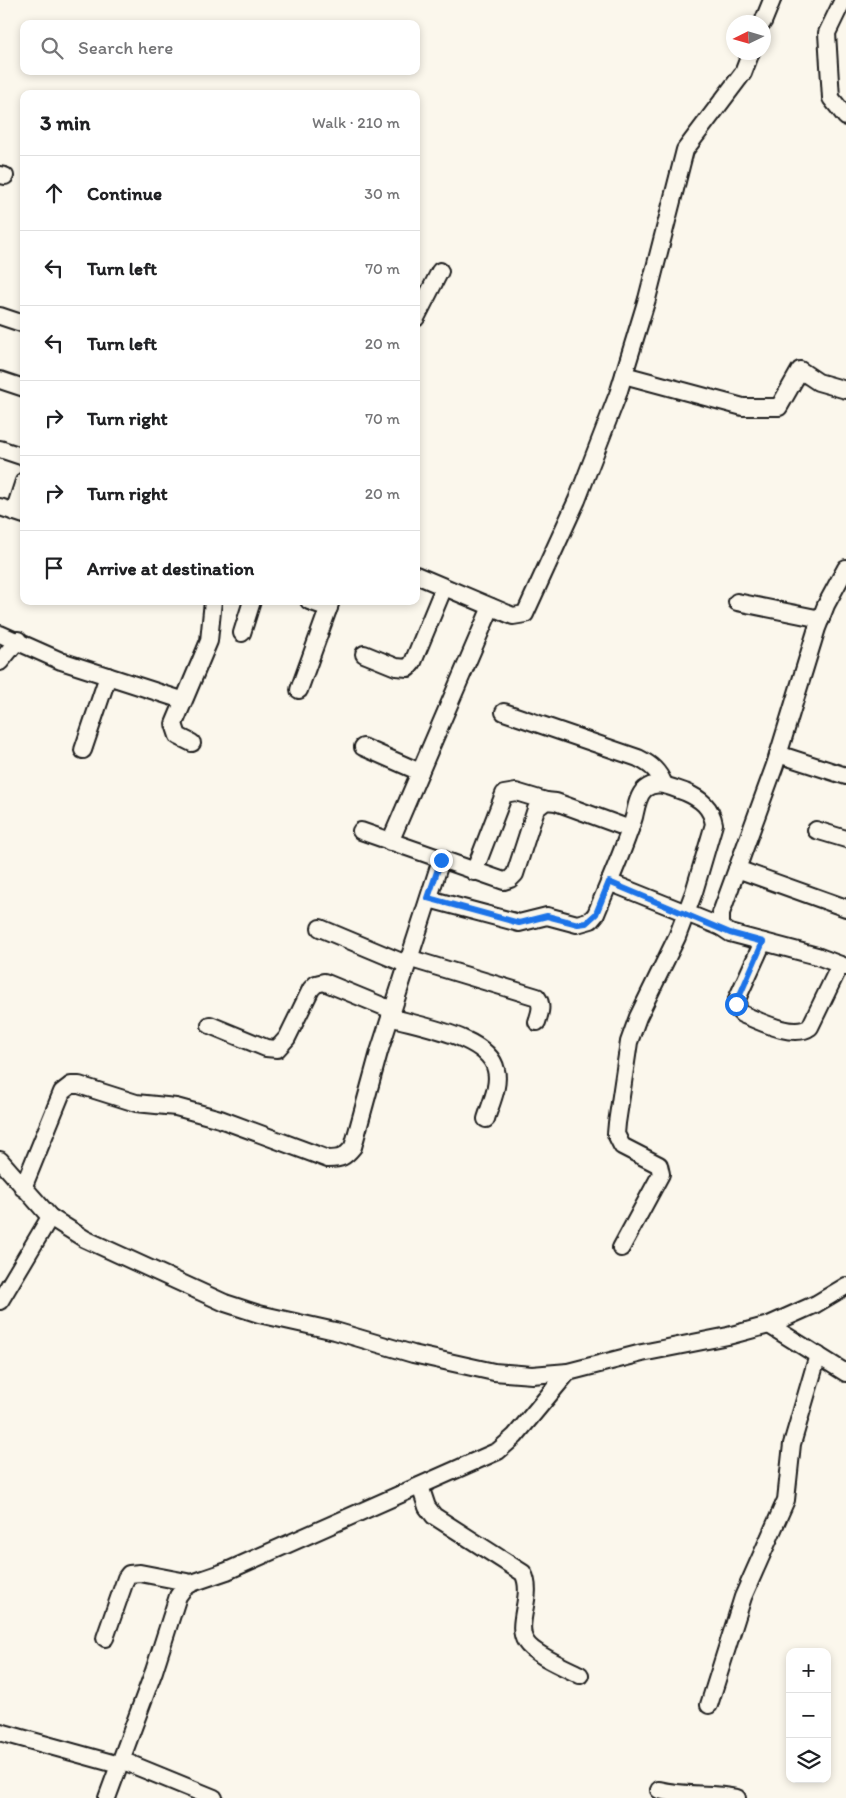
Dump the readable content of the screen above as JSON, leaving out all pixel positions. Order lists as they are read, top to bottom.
{
  "north": "left",
  "page": {
    "search": "Search here",
    "heading": ["3 min", "Walk · 210 m"],
    "list": [
      ["Continue", "30 m"],
      ["Turn left", "70 m"],
      ["Turn left", "20 m"],
      ["Turn right", "70 m"],
      ["Turn right", "20 m"],
      "Arrive at destination"
    ],
    "map_buttons": ["+", "−"]
  }
}
